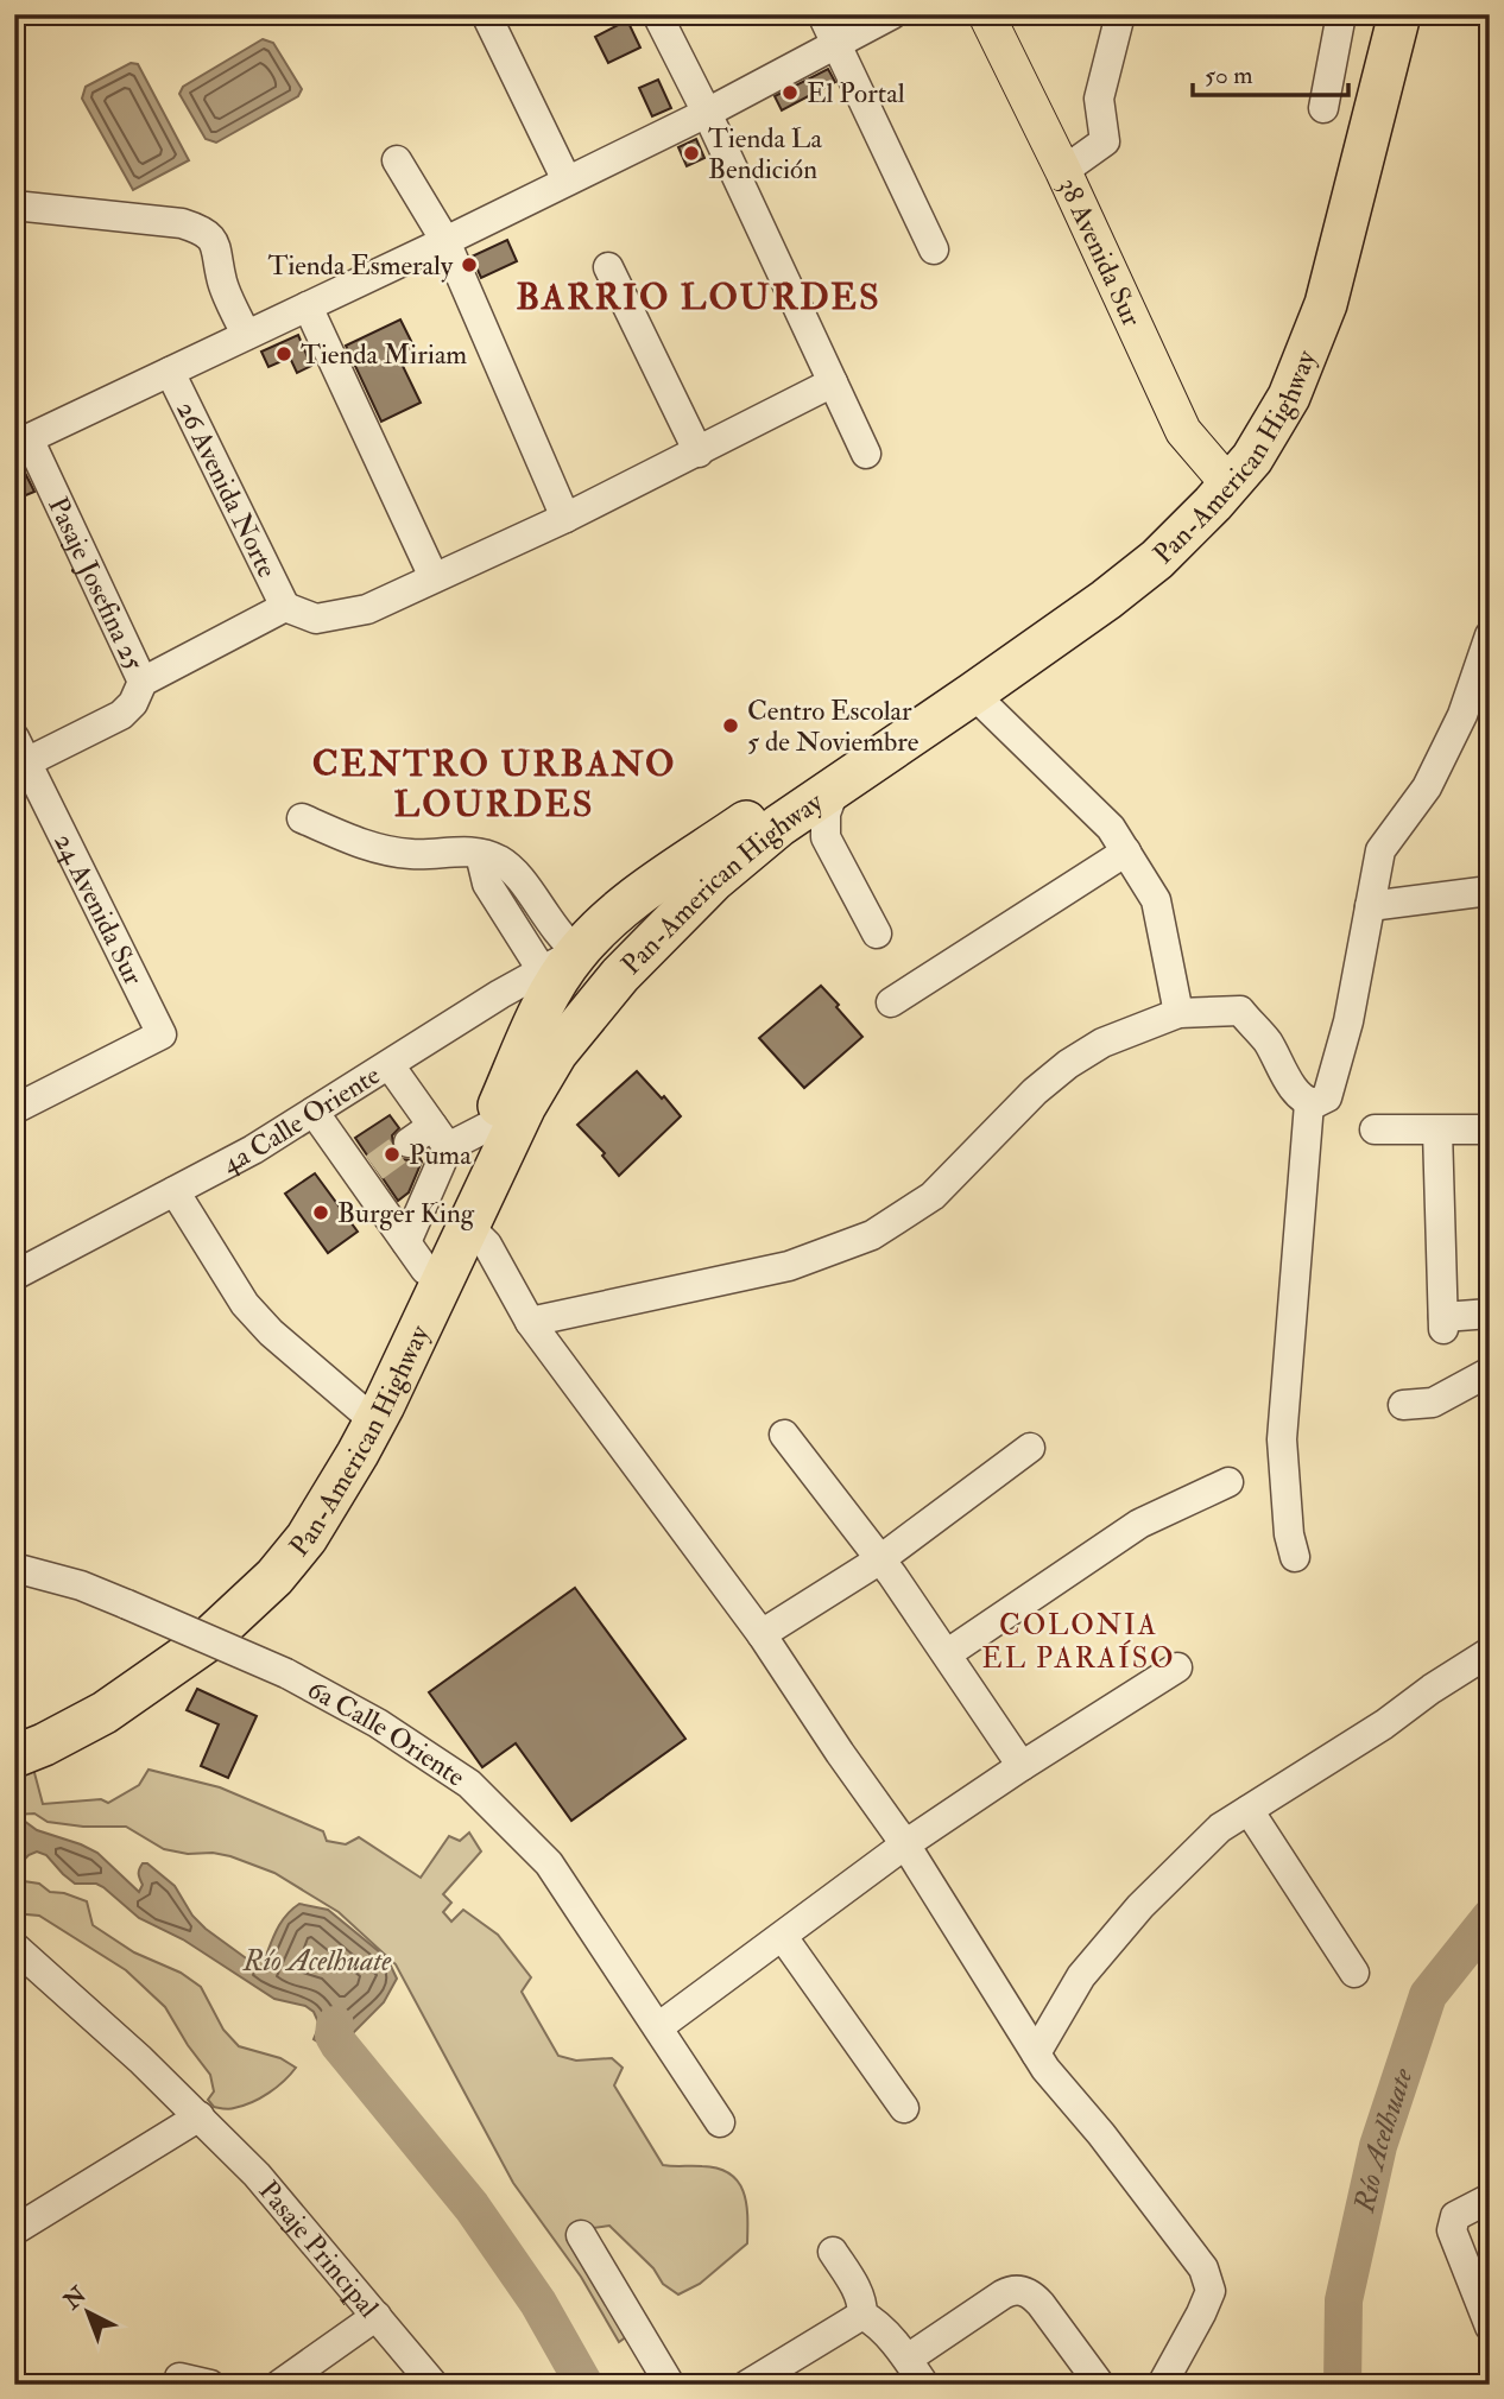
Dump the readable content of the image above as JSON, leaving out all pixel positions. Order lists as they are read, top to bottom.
{
  "streets": {
    "highway": ["Pan-American Highway"],
    "main road": ["38 Avenida Sur"],
    "street": [
      "26 Avenida Norte",
      "Pasaje Josefina 25",
      "24 Avenida Sur",
      "4a Calle Oriente",
      "6a Calle Oriente",
      "Pasaje Principal"
    ]
  },
  "crossings": [
    ["38 Avenida Sur", "Pan-American Highway"],
    ["Pan-American Highway", "4a Calle Oriente"]
  ],
  "districts": ["BARRIO LOURDES", "CENTRO URBANO LOURDES", "COLONIA EL PARAÍSO"],
  "water": ["Río Acelhuate"],
  "places": [
    "El Portal",
    "Tienda La Bendición",
    "Tienda Esmeraly",
    "Tienda Miriam",
    "Centro Escolar 5 de Noviembre",
    "Puma",
    "Burger King"
  ],
  "scale_bar": "50 m",
  "north": "top left"
}
